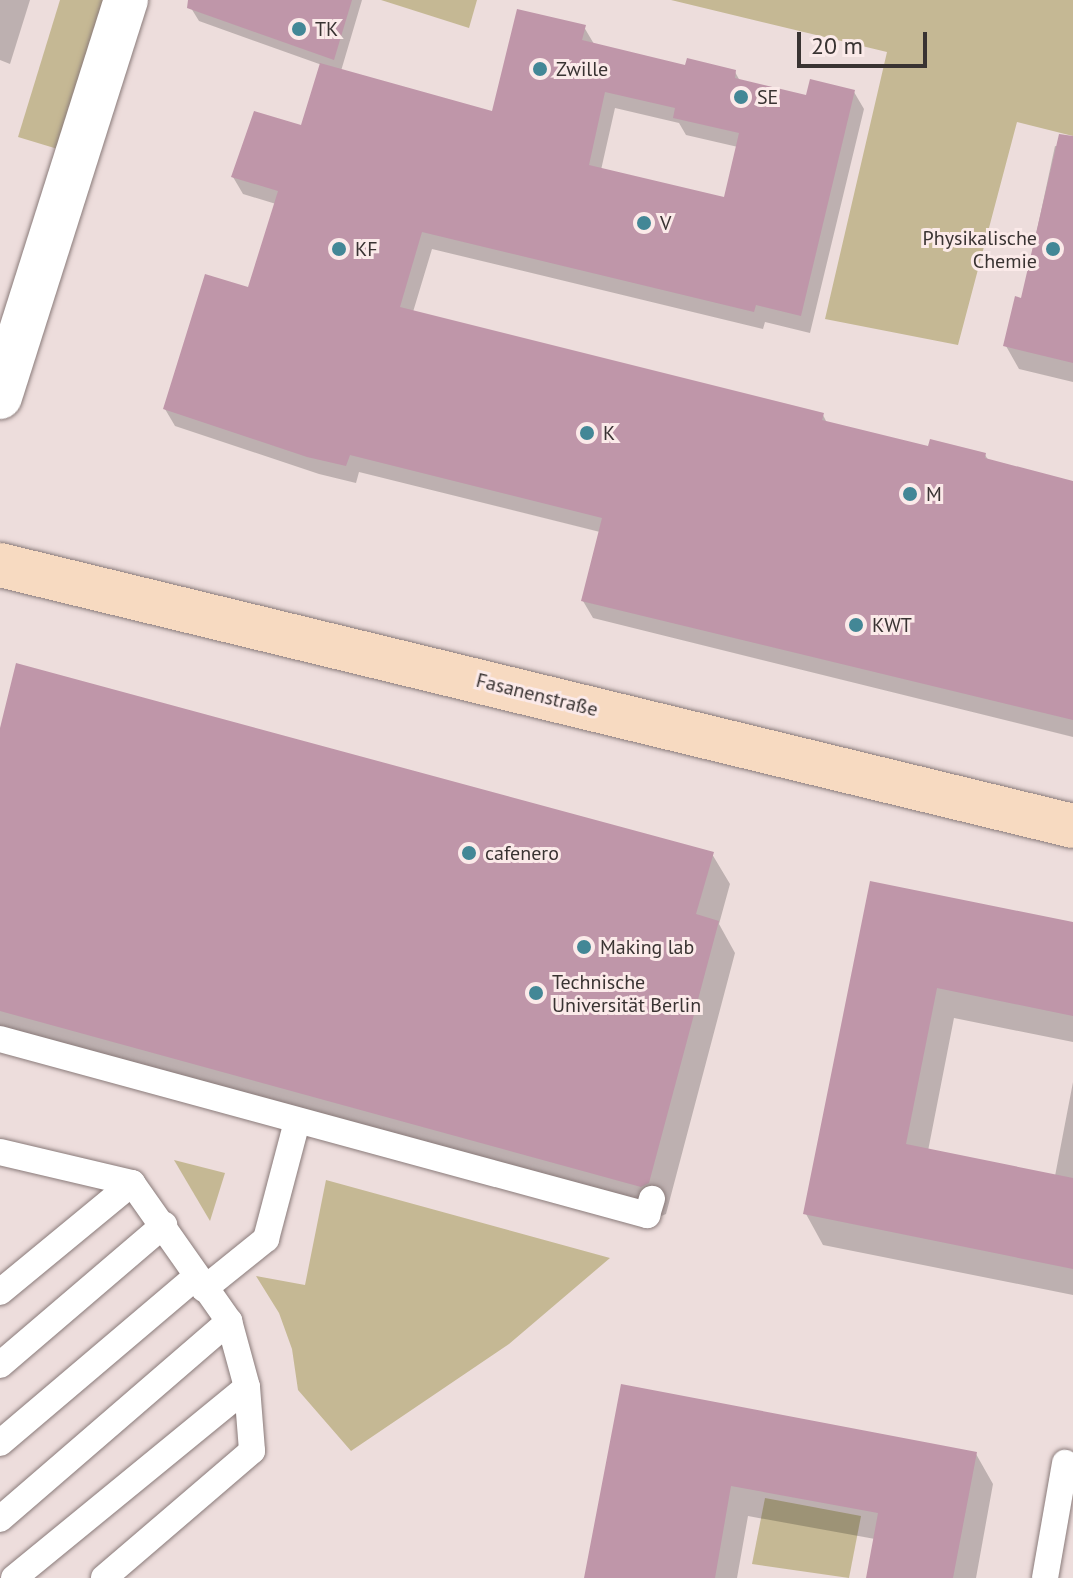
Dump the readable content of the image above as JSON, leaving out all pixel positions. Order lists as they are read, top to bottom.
{
  "streets": {
    "street": ["Fasanenstraße"]
  },
  "places": [
    "TK",
    "Zwille",
    "SE",
    "V",
    "KF",
    "Physikalische Chemie",
    "K",
    "M",
    "KWT",
    "cafenero",
    "Making lab",
    "Technische Universität Berlin"
  ],
  "scale_bar": "20 m"
}
